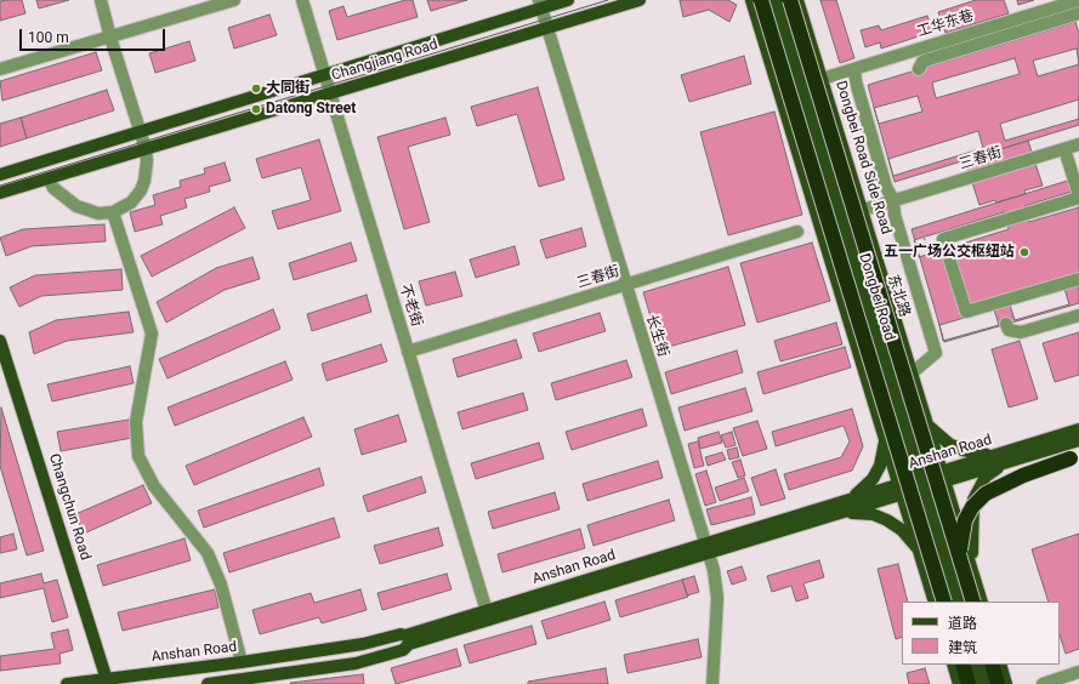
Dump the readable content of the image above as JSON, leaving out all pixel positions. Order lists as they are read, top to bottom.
{
  "streets": {
    "highway": ["东北路"],
    "main road": [
      "Changjiang Road",
      "Dongbei Road Side Road",
      "Dongbei Road",
      "Anshan Road",
      "Changchun Road"
    ],
    "street": [
      "工华东巷",
      "三春街",
      "不老街",
      "长生街"
    ]
  },
  "crossings": [
    ["工华东巷", "Dongbei Road Side Road"],
    ["Changjiang Road", "不老街"],
    ["Changjiang Road", "长生街"],
    ["Dongbei Road Side Road", "三春街"],
    ["Dongbei Road Side Road", "东北路"],
    ["Dongbei Road Side Road", "Anshan Road"],
    ["三春街", "不老街"],
    ["三春街", "长生街"],
    ["Dongbei Road", "Anshan Road"],
    ["不老街", "Anshan Road"],
    ["长生街", "Anshan Road"],
    ["Anshan Road", "Changchun Road"]
  ],
  "places": ["大同街", "Datong Street", "五一广场公交枢纽站"],
  "legend": ["道路", "建筑"],
  "scale_bar": "100 m"
}
